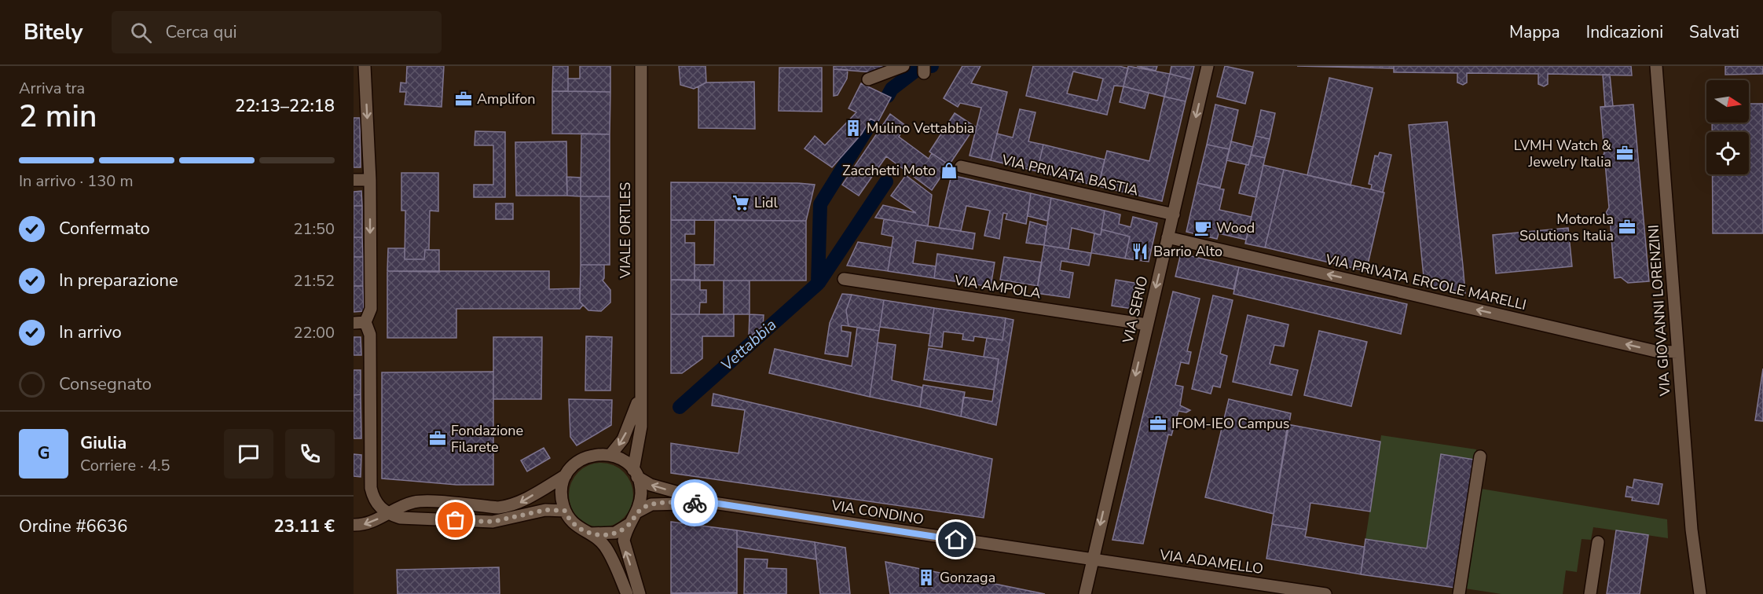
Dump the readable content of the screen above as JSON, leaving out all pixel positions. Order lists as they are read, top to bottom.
{
  "streets": {
    "street": [
      "VIA PRIVATA BASTIA",
      "VIALE ORTLES",
      "VIA PRIVATA ERCOLE MARELLI",
      "VIA AMPOLA",
      "VIA SERIO",
      "VIA GIOVANNI LORENZINI",
      "VIA CONDINO",
      "VIA ADAMELLO"
    ]
  },
  "crossings": [
    ["VIA PRIVATA BASTIA", "VIA SERIO"],
    ["VIALE ORTLES", "VIA CONDINO"],
    ["VIA PRIVATA ERCOLE MARELLI", "VIA SERIO"],
    ["VIA PRIVATA ERCOLE MARELLI", "VIA GIOVANNI LORENZINI"],
    ["VIA AMPOLA", "VIA SERIO"],
    ["VIA SERIO", "VIA CONDINO"],
    ["VIA SERIO", "VIA ADAMELLO"],
    ["VIA CONDINO", "VIA ADAMELLO"]
  ],
  "one_way": ["VIA PRIVATA ERCOLE MARELLI", "VIA SERIO"],
  "water": ["Vettabbia"],
  "places": {
    "office": [
      "Amplifon",
      "LVMH Watch & Jewelry Italia",
      "Motorola Solutions Italia",
      "IFOM-IEO Campus",
      "Fondazione Filarete"
    ],
    "building": ["Mulino Vettabbia", "Gonzaga"],
    "shop": ["Zacchetti Moto"],
    "supermarket": ["Lidl"],
    "cafe": ["Wood"],
    "restaurant": ["Barrio Alto"]
  },
  "north": "right",
  "page": {
    "header": "Bitely",
    "search": "Cerca qui",
    "nav": ["Mappa", "Indicazioni", "Salvati"],
    "heading": ["2 min", "Arriva tra", "22:13–22:18"],
    "panel": [
      "Giulia",
      "Corriere · 4.5",
      "Ordine #6636",
      "23.11 €"
    ],
    "bar": "In arrivo · 130 m",
    "list": [
      ["Confermato", "21:50"],
      ["In preparazione", "21:52"],
      ["In arrivo", "22:00"],
      "Consegnato"
    ],
    "round": "G"
  }
}
